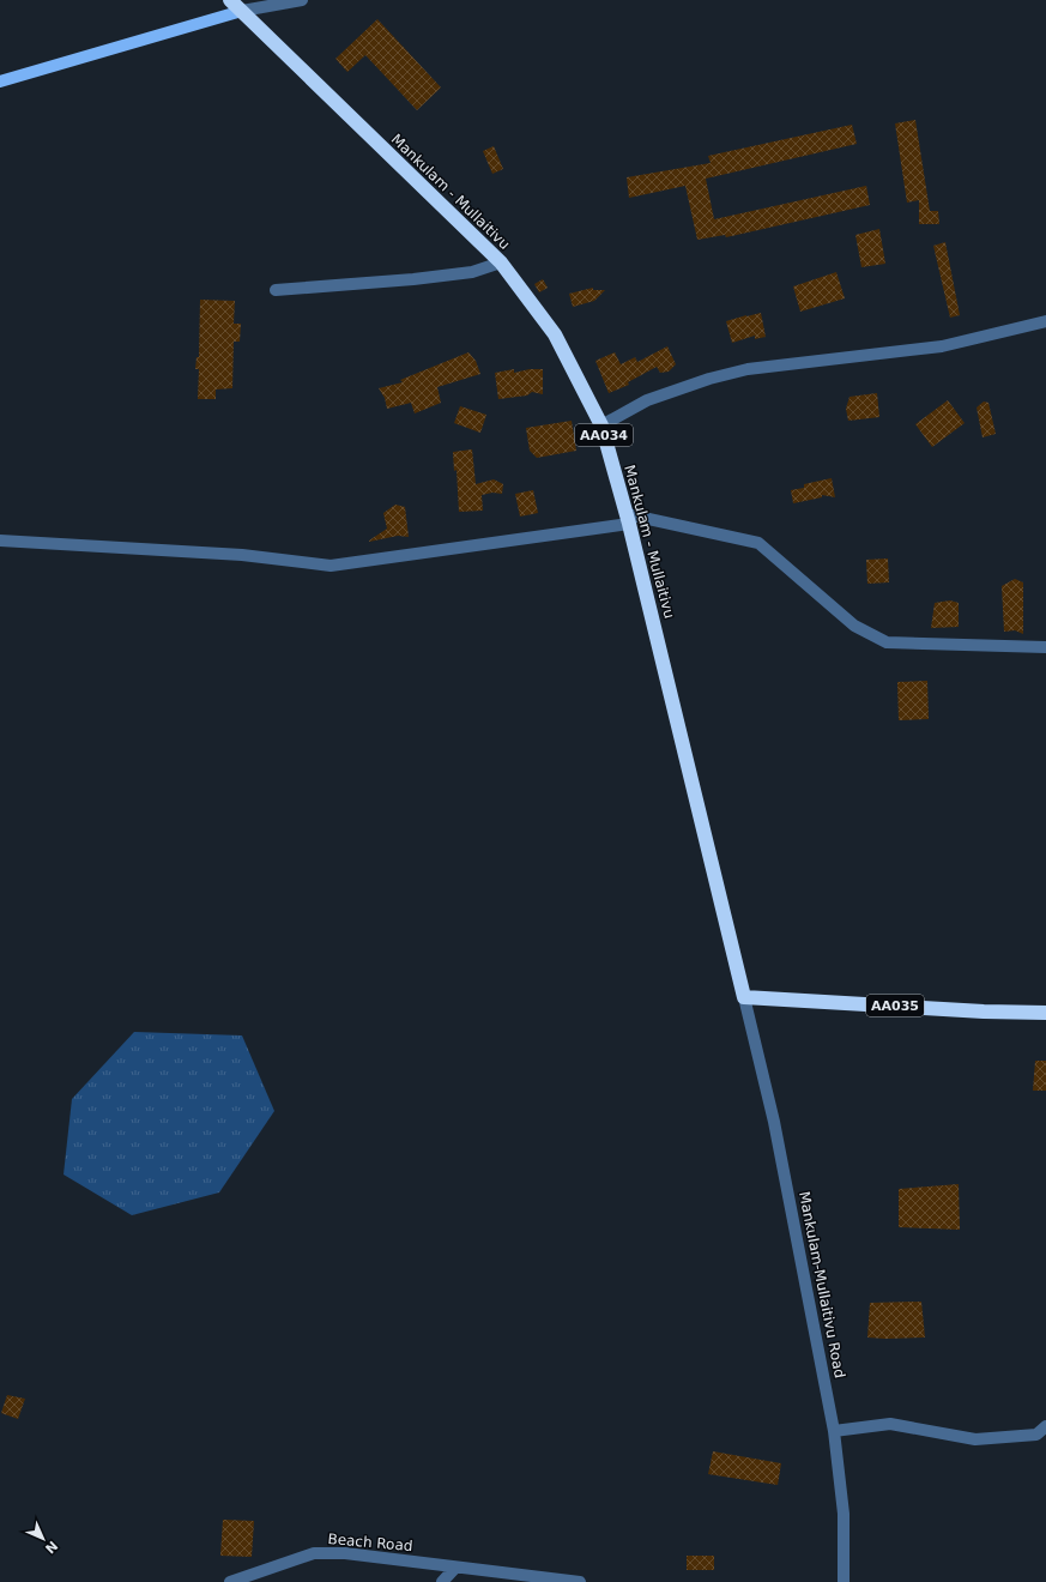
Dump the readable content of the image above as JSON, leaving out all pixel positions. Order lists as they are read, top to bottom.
{
  "streets": {
    "highway": ["Mankulam - Mullaitivu", "AA034", "AA035"],
    "street": ["Mankulam-Mullaitivu Road", "Beach Road"]
  },
  "crossings": [
    ["Mankulam - Mullaitivu", "AA035"],
    ["Mankulam - Mullaitivu", "Mankulam-Mullaitivu Road"],
    ["AA035", "Mankulam-Mullaitivu Road"]
  ],
  "north": "bottom right"
}
